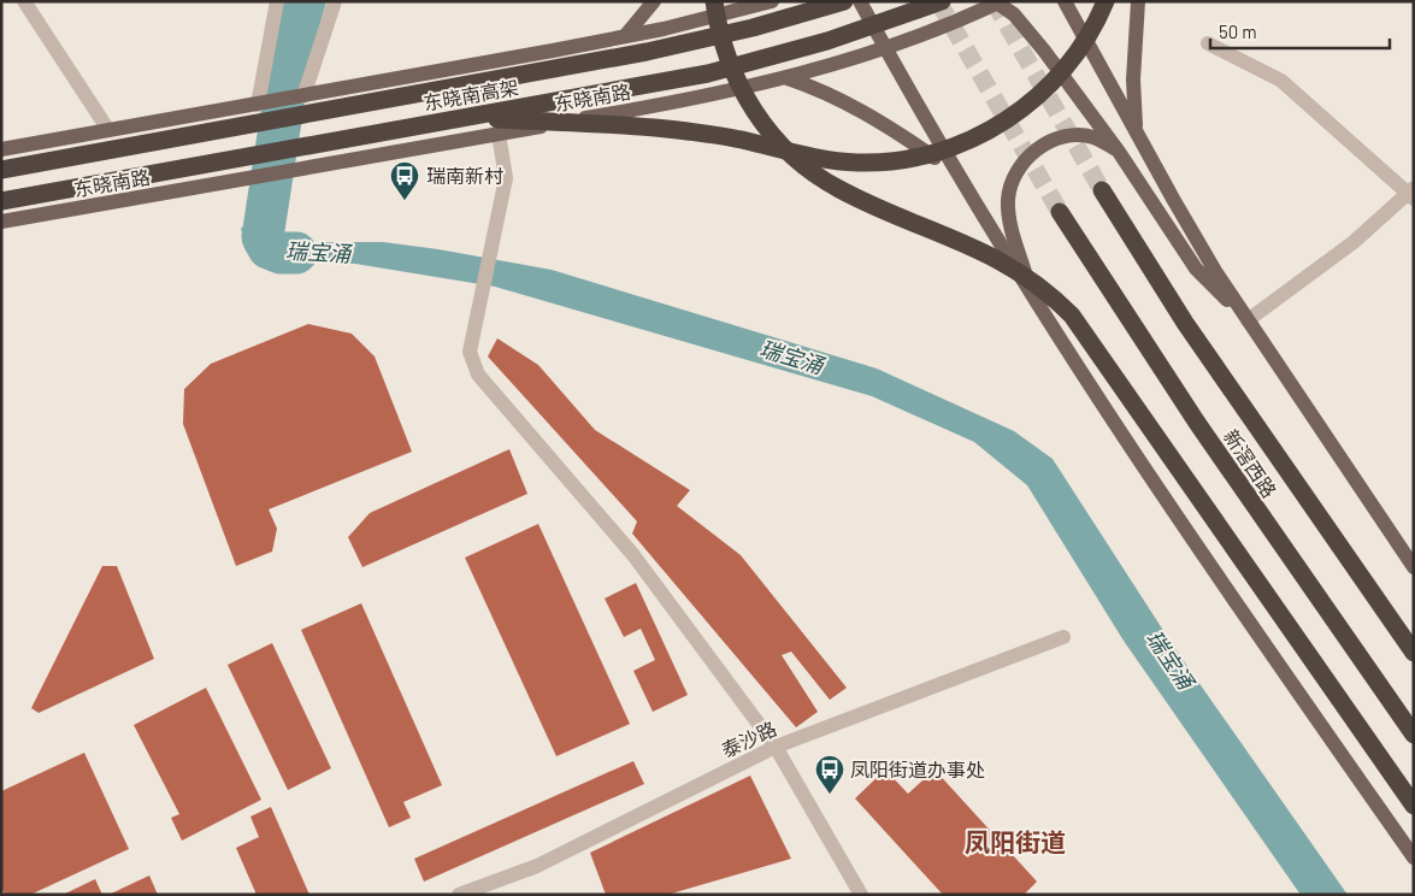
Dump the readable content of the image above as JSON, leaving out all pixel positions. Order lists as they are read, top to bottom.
{
  "streets": {
    "highway": ["东晓南高架", "新滘西路"],
    "main road": ["东晓南路"],
    "street": ["泰沙路"]
  },
  "districts": ["凤阳街道"],
  "water": ["瑞宝涌"],
  "places": {
    "bus stop": ["瑞南新村", "凤阳街道办事处"]
  },
  "scale_bar": "50 m"
}
